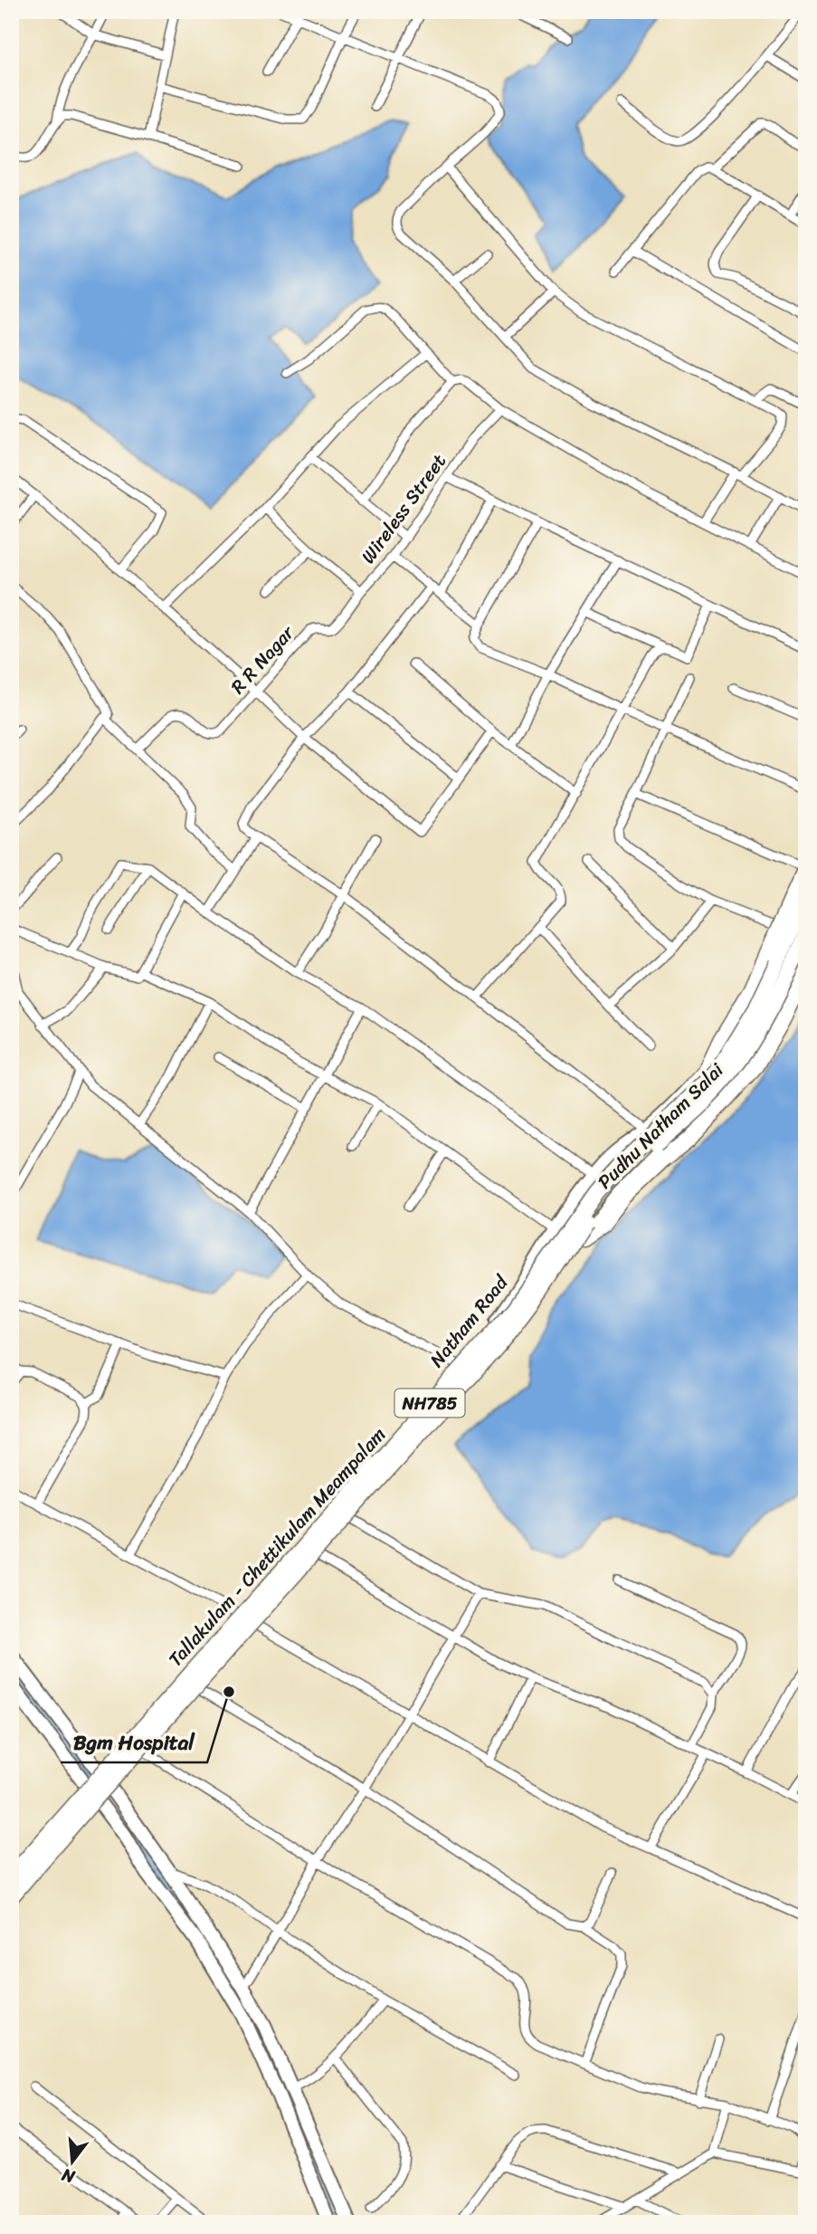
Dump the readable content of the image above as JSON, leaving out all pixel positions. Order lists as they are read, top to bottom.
{
  "streets": {
    "highway": ["NH785", "Tallakulam - Chettikulam Meampalam"],
    "main road": ["Pudhu Natham Salai", "Natham Road"],
    "street": ["Wireless Street", "R R Nagar"]
  },
  "crossings": [
    ["Wireless Street", "R R Nagar"],
    ["Pudhu Natham Salai", "Natham Road"]
  ],
  "places": ["Bgm Hospital"],
  "north": "bottom"
}
